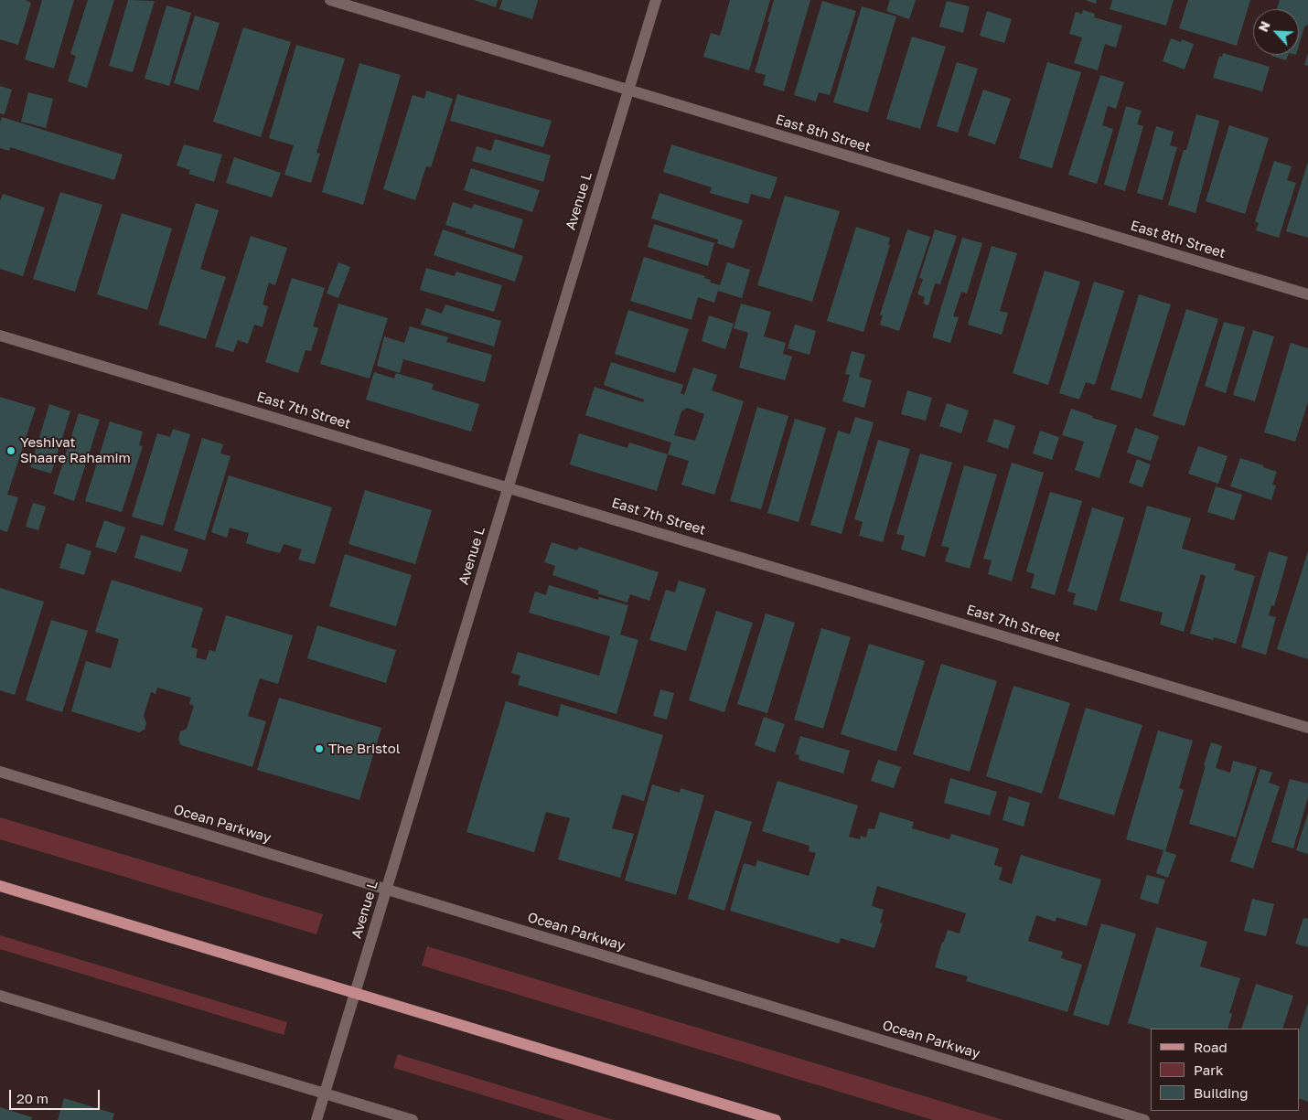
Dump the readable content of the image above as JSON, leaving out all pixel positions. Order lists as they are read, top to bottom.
{
  "streets": {
    "street": [
      "East 8th Street",
      "Avenue L",
      "East 7th Street",
      "Ocean Parkway"
    ]
  },
  "crossings": [
    ["East 8th Street", "Avenue L"],
    ["Avenue L", "East 7th Street"],
    ["Avenue L", "Ocean Parkway"]
  ],
  "places": ["Yeshivat Shaare Rahamim", "The Bristol"],
  "legend": ["Road", "Park", "Building"],
  "scale_bar": "20 m",
  "north": "top left"
}
